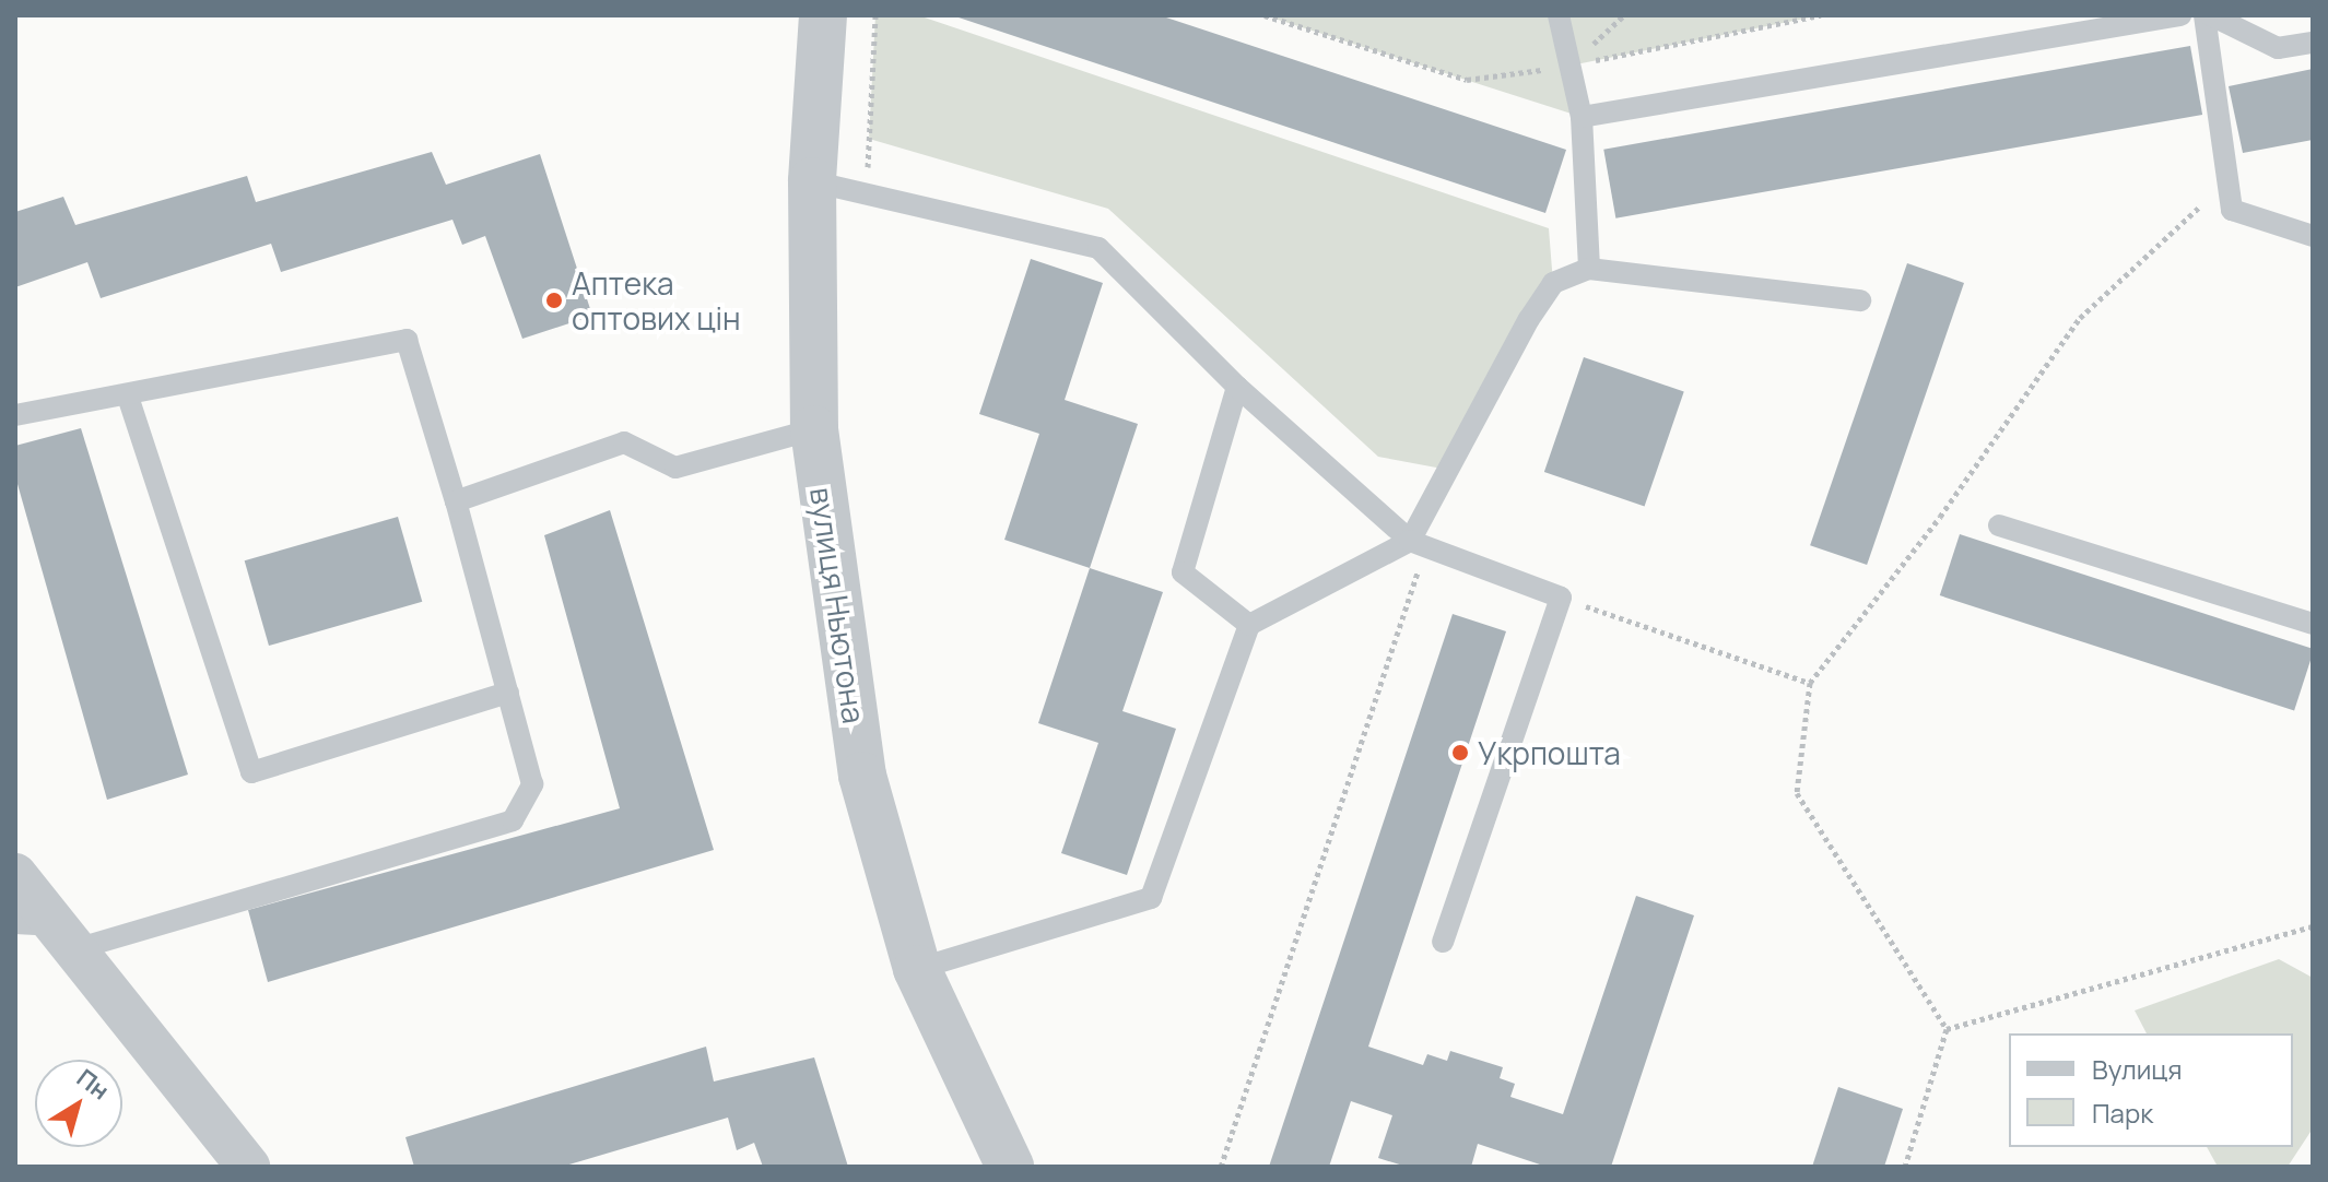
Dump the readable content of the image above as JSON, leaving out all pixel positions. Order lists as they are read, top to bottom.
{
  "streets": {
    "street": ["вулиця Ньютона"]
  },
  "places": ["Аптека оптових цін", "Укрпошта"],
  "legend": ["Вулиця", "Парк"],
  "north": "top right"
}
